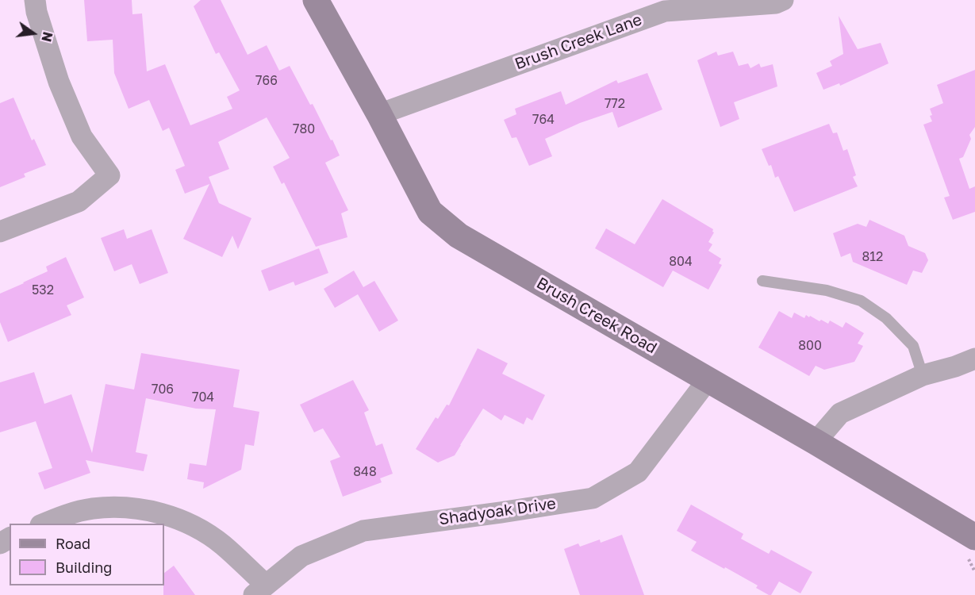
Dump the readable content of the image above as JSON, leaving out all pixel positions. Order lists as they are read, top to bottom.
{
  "streets": {
    "street": ["Brush Creek Lane", "Brush Creek Road", "Shadyoak Drive"]
  },
  "crossings": [
    ["Brush Creek Lane", "Brush Creek Road"],
    ["Brush Creek Road", "Shadyoak Drive"]
  ],
  "house_numbers": [
    "766",
    "772",
    "764",
    "780",
    "812",
    "804",
    "532",
    "800",
    "706",
    "704",
    "848"
  ],
  "legend": ["Road", "Building"],
  "north": "right"
}
